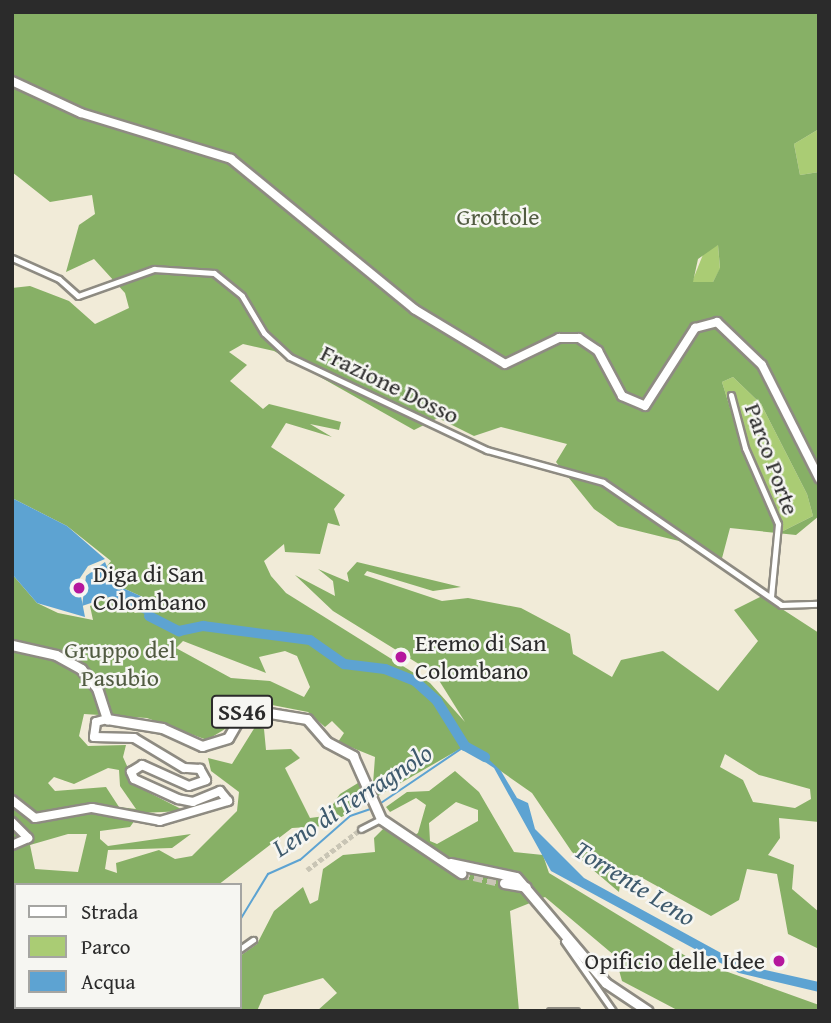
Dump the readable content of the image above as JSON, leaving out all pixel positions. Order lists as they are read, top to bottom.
{
  "streets": {
    "main road": ["SS46"],
    "street": ["Frazione Dosso", "Parco Porte"]
  },
  "crossings": [
    ["Frazione Dosso", "Parco Porte"]
  ],
  "water": ["Leno di Terragnolo", "Torrente Leno"],
  "parks": ["Grottole", "Gruppo del Pasubio"],
  "places": ["Diga di San Colombano", "Eremo di San Colombano", "Opificio delle Idee"],
  "legend": ["Strada", "Parco", "Acqua"]
}
